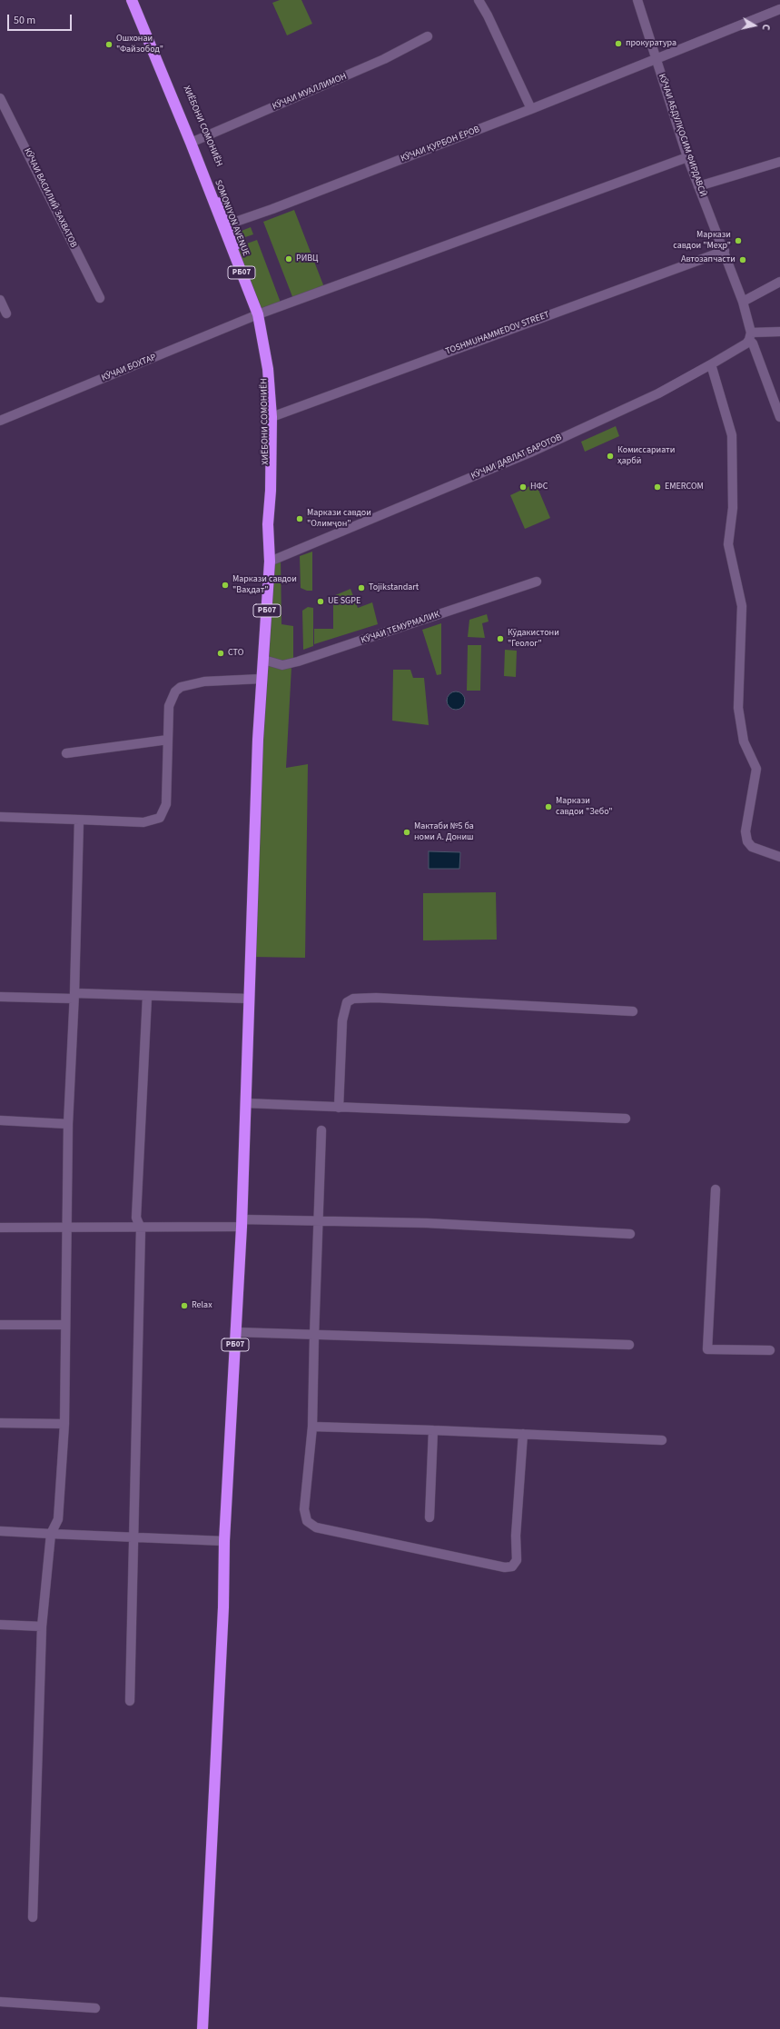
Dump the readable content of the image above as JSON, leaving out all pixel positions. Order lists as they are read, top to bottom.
{
  "streets": {
    "highway": ["ХИЁБОНИ СОМОНИЁН", "SOMONIYON AVENUE", "РБ07"],
    "street": [
      "КӮЧАИ МУАЛЛИМОН",
      "КӮЧАИ АБДУЛҚОСИМ ФИРДАВСӢ",
      "КӮЧАИ ҚУРБОН ЁРОВ",
      "КӮЧАИ ВАСИЛИЙ ЗАХВАТОВ",
      "TOSHMUHAMMEDOV STREET",
      "КӮЧАИ БОХТАР",
      "КӮЧАИ ДАВЛАТ БАРОТОВ",
      "КӮЧАИ ТЕМУРМАЛИК"
    ]
  },
  "crossings": [
    ["КӮЧАИ МУАЛЛИМОН", "ХИЁБОНИ СОМОНИЁН"],
    ["КӮЧАИ МУАЛЛИМОН", "SOMONIYON AVENUE"],
    ["ХИЁБОНИ СОМОНИЁН", "SOMONIYON AVENUE"],
    ["КӮЧАИ АБДУЛҚОСИМ ФИРДАВСӢ", "КӮЧАИ ҚУРБОН ЁРОВ"],
    ["КӮЧАИ АБДУЛҚОСИМ ФИРДАВСӢ", "TOSHMUHAMMEDOV STREET"],
    ["КӮЧАИ АБДУЛҚОСИМ ФИРДАВСӢ", "КӮЧАИ БОХТАР"],
    ["КӮЧАИ АБДУЛҚОСИМ ФИРДАВСӢ", "КӮЧАИ ДАВЛАТ БАРОТОВ"],
    ["КӮЧАИ ҚУРБОН ЁРОВ", "SOMONIYON AVENUE"],
    ["SOMONIYON AVENUE", "РБ07"],
    ["SOMONIYON AVENUE", "TOSHMUHAMMEDOV STREET"],
    ["SOMONIYON AVENUE", "КӮЧАИ БОХТАР"],
    ["SOMONIYON AVENUE", "КӮЧАИ ДАВЛАТ БАРОТОВ"],
    ["РБ07", "КӮЧАИ ДАВЛАТ БАРОТОВ"],
    ["РБ07", "КӮЧАИ ТЕМУРМАЛИК"]
  ],
  "places": [
    "прокуратура",
    "Ошхонаи \"Файзобод\"",
    "Маркази савдои \"Меҳр\"",
    "РИВЦ",
    "Автозапчасти",
    "Комиссариати ҳарбӣ",
    "НФС",
    "EMERCOM",
    "Маркази савдои \"Олимҷон\"",
    "Маркази савдои \"Ваҳдат\"",
    "Tojikstandart",
    "UE SGPE",
    "Кӯдакистони \"Геолог\"",
    "СТО",
    "Маркази савдои \"Зебо\"",
    "Мактаби №5 ба номи А. Дониш",
    "Relax"
  ],
  "scale_bar": "50 m",
  "north": "right"
}
